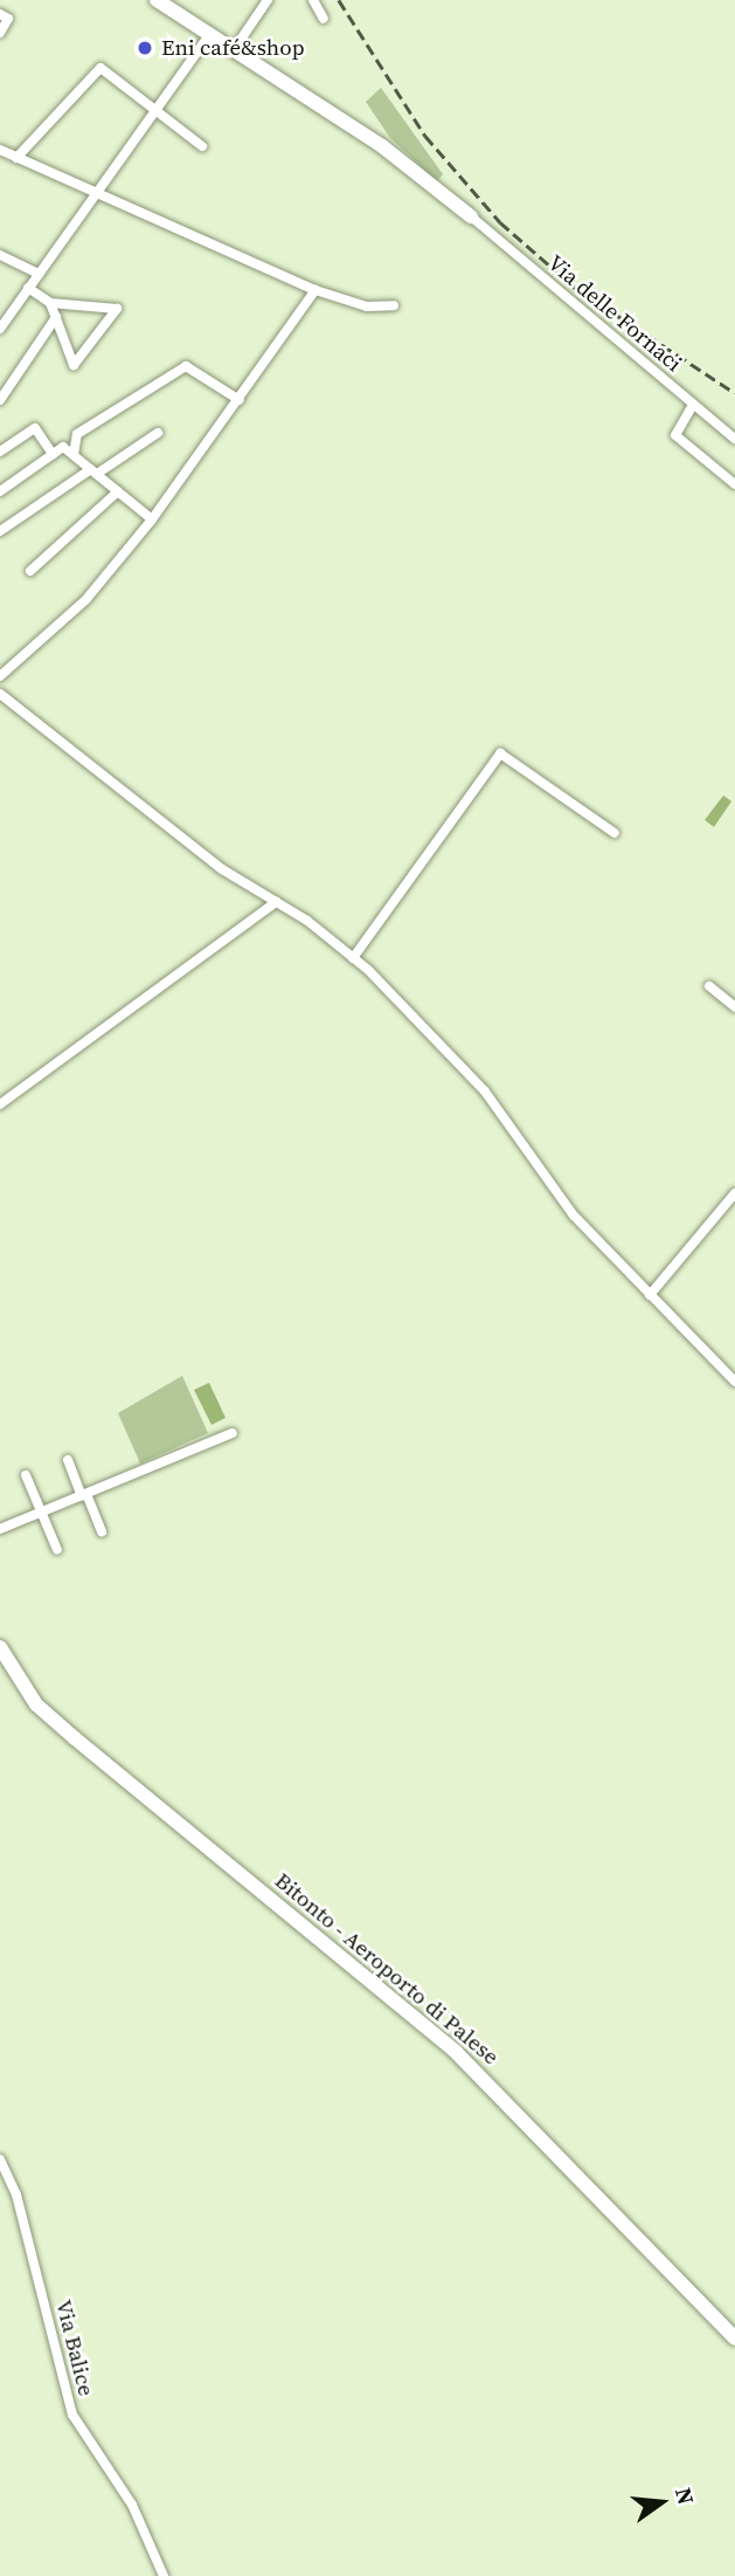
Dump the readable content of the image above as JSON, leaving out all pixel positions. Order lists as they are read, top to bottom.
{
  "streets": {
    "main road": ["Bitonto - Aeroporto di Palese"],
    "street": ["Via delle Fornaci", "Via Balice"]
  },
  "places": ["Eni café&shop"],
  "north": "right"
}
